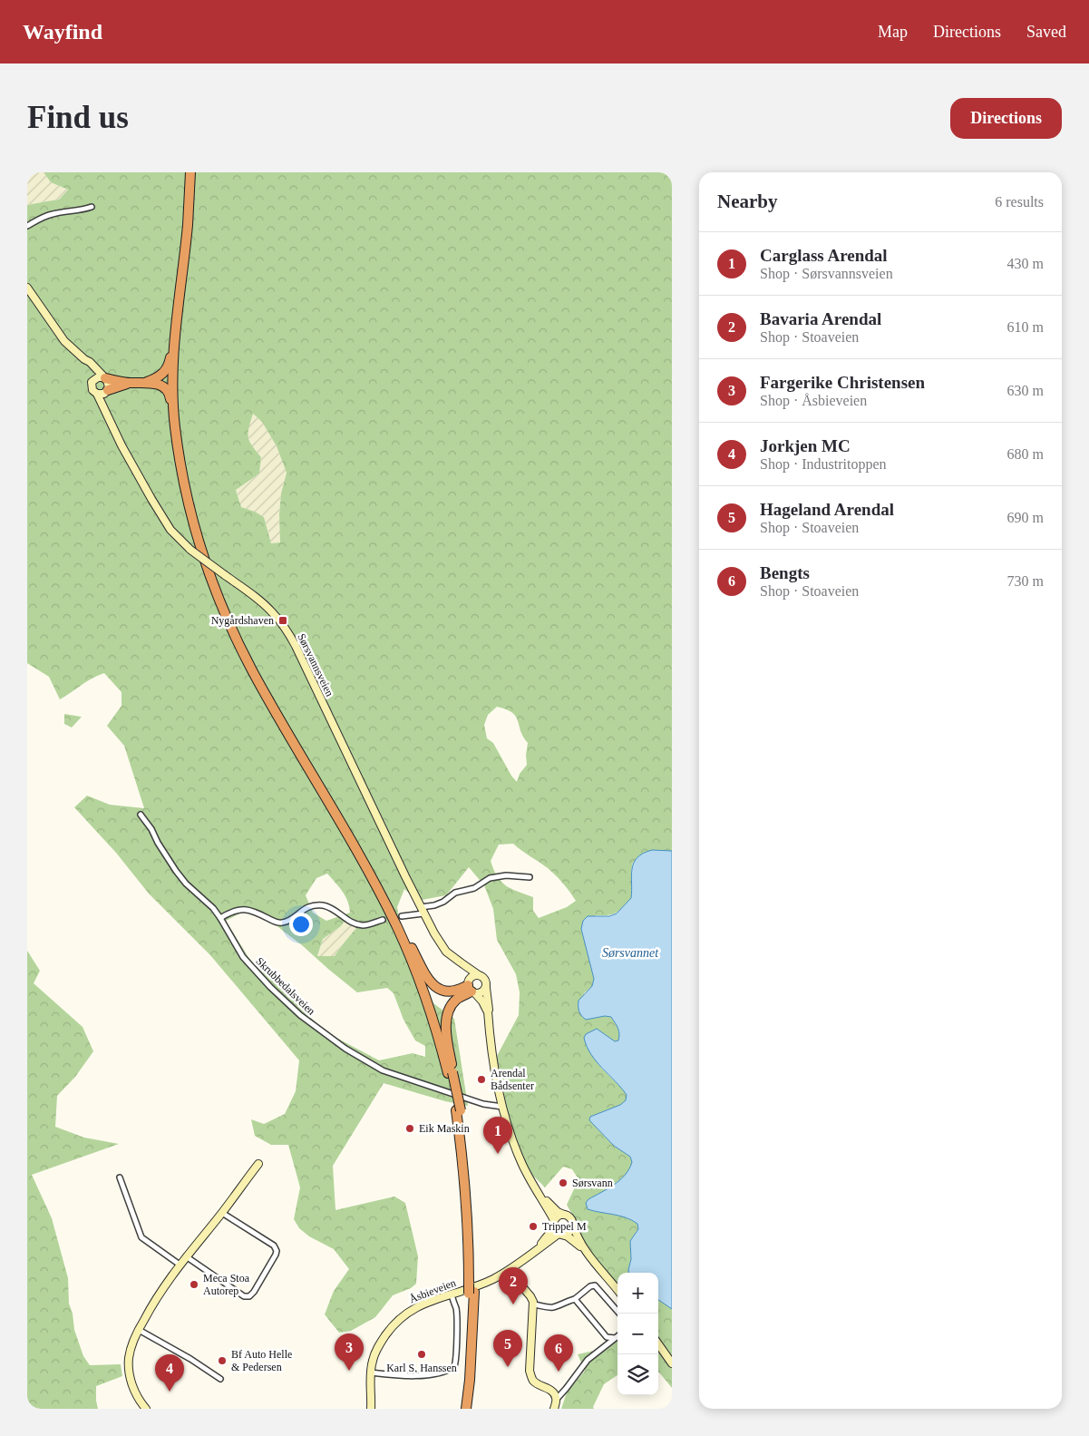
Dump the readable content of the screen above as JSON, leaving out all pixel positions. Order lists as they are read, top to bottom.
{
  "streets": {
    "main road": ["Sørsvannsveien", "Åsbieveien"],
    "street": ["Skrubbedalsveien"]
  },
  "crossings": [
    ["Sørsvannsveien", "Skrubbedalsveien"],
    ["Sørsvannsveien", "Åsbieveien"]
  ],
  "water": ["Sørsvannet"],
  "places": {
    "transit": ["Nygårdshaven"],
    "other": [
      "Arendal Bådsenter",
      "Eik Maskin",
      "Sørsvann",
      "Trippel M",
      "Meca Stoa Autorep",
      "Karl S. Hanssen",
      "Bf Auto Helle & Pedersen"
    ]
  },
  "page": {
    "header": "Wayfind",
    "nav": ["Map", "Directions", "Saved"],
    "buttons": "Directions",
    "title": "Find us",
    "heading": ["Nearby", "6 results"],
    "list": [
      {
        "mark": "1",
        "name": "Carglass Arendal",
        "note": "Shop · Sørsvannsveien",
        "value": "430 m"
      },
      {
        "mark": "2",
        "name": "Bavaria Arendal",
        "note": "Shop · Stoaveien",
        "value": "610 m"
      },
      {
        "mark": "3",
        "name": "Fargerike Christensen",
        "note": "Shop · Åsbieveien",
        "value": "630 m"
      },
      {
        "mark": "4",
        "name": "Jorkjen MC",
        "note": "Shop · Industritoppen",
        "value": "680 m"
      },
      {
        "mark": "5",
        "name": "Hageland Arendal",
        "note": "Shop · Stoaveien",
        "value": "690 m"
      },
      {
        "mark": "6",
        "name": "Bengts",
        "note": "Shop · Stoaveien",
        "value": "730 m"
      }
    ],
    "pins": [
      "1",
      "2",
      "5",
      "3",
      "6",
      "4"
    ],
    "map_buttons": ["+", "−"]
  }
}
